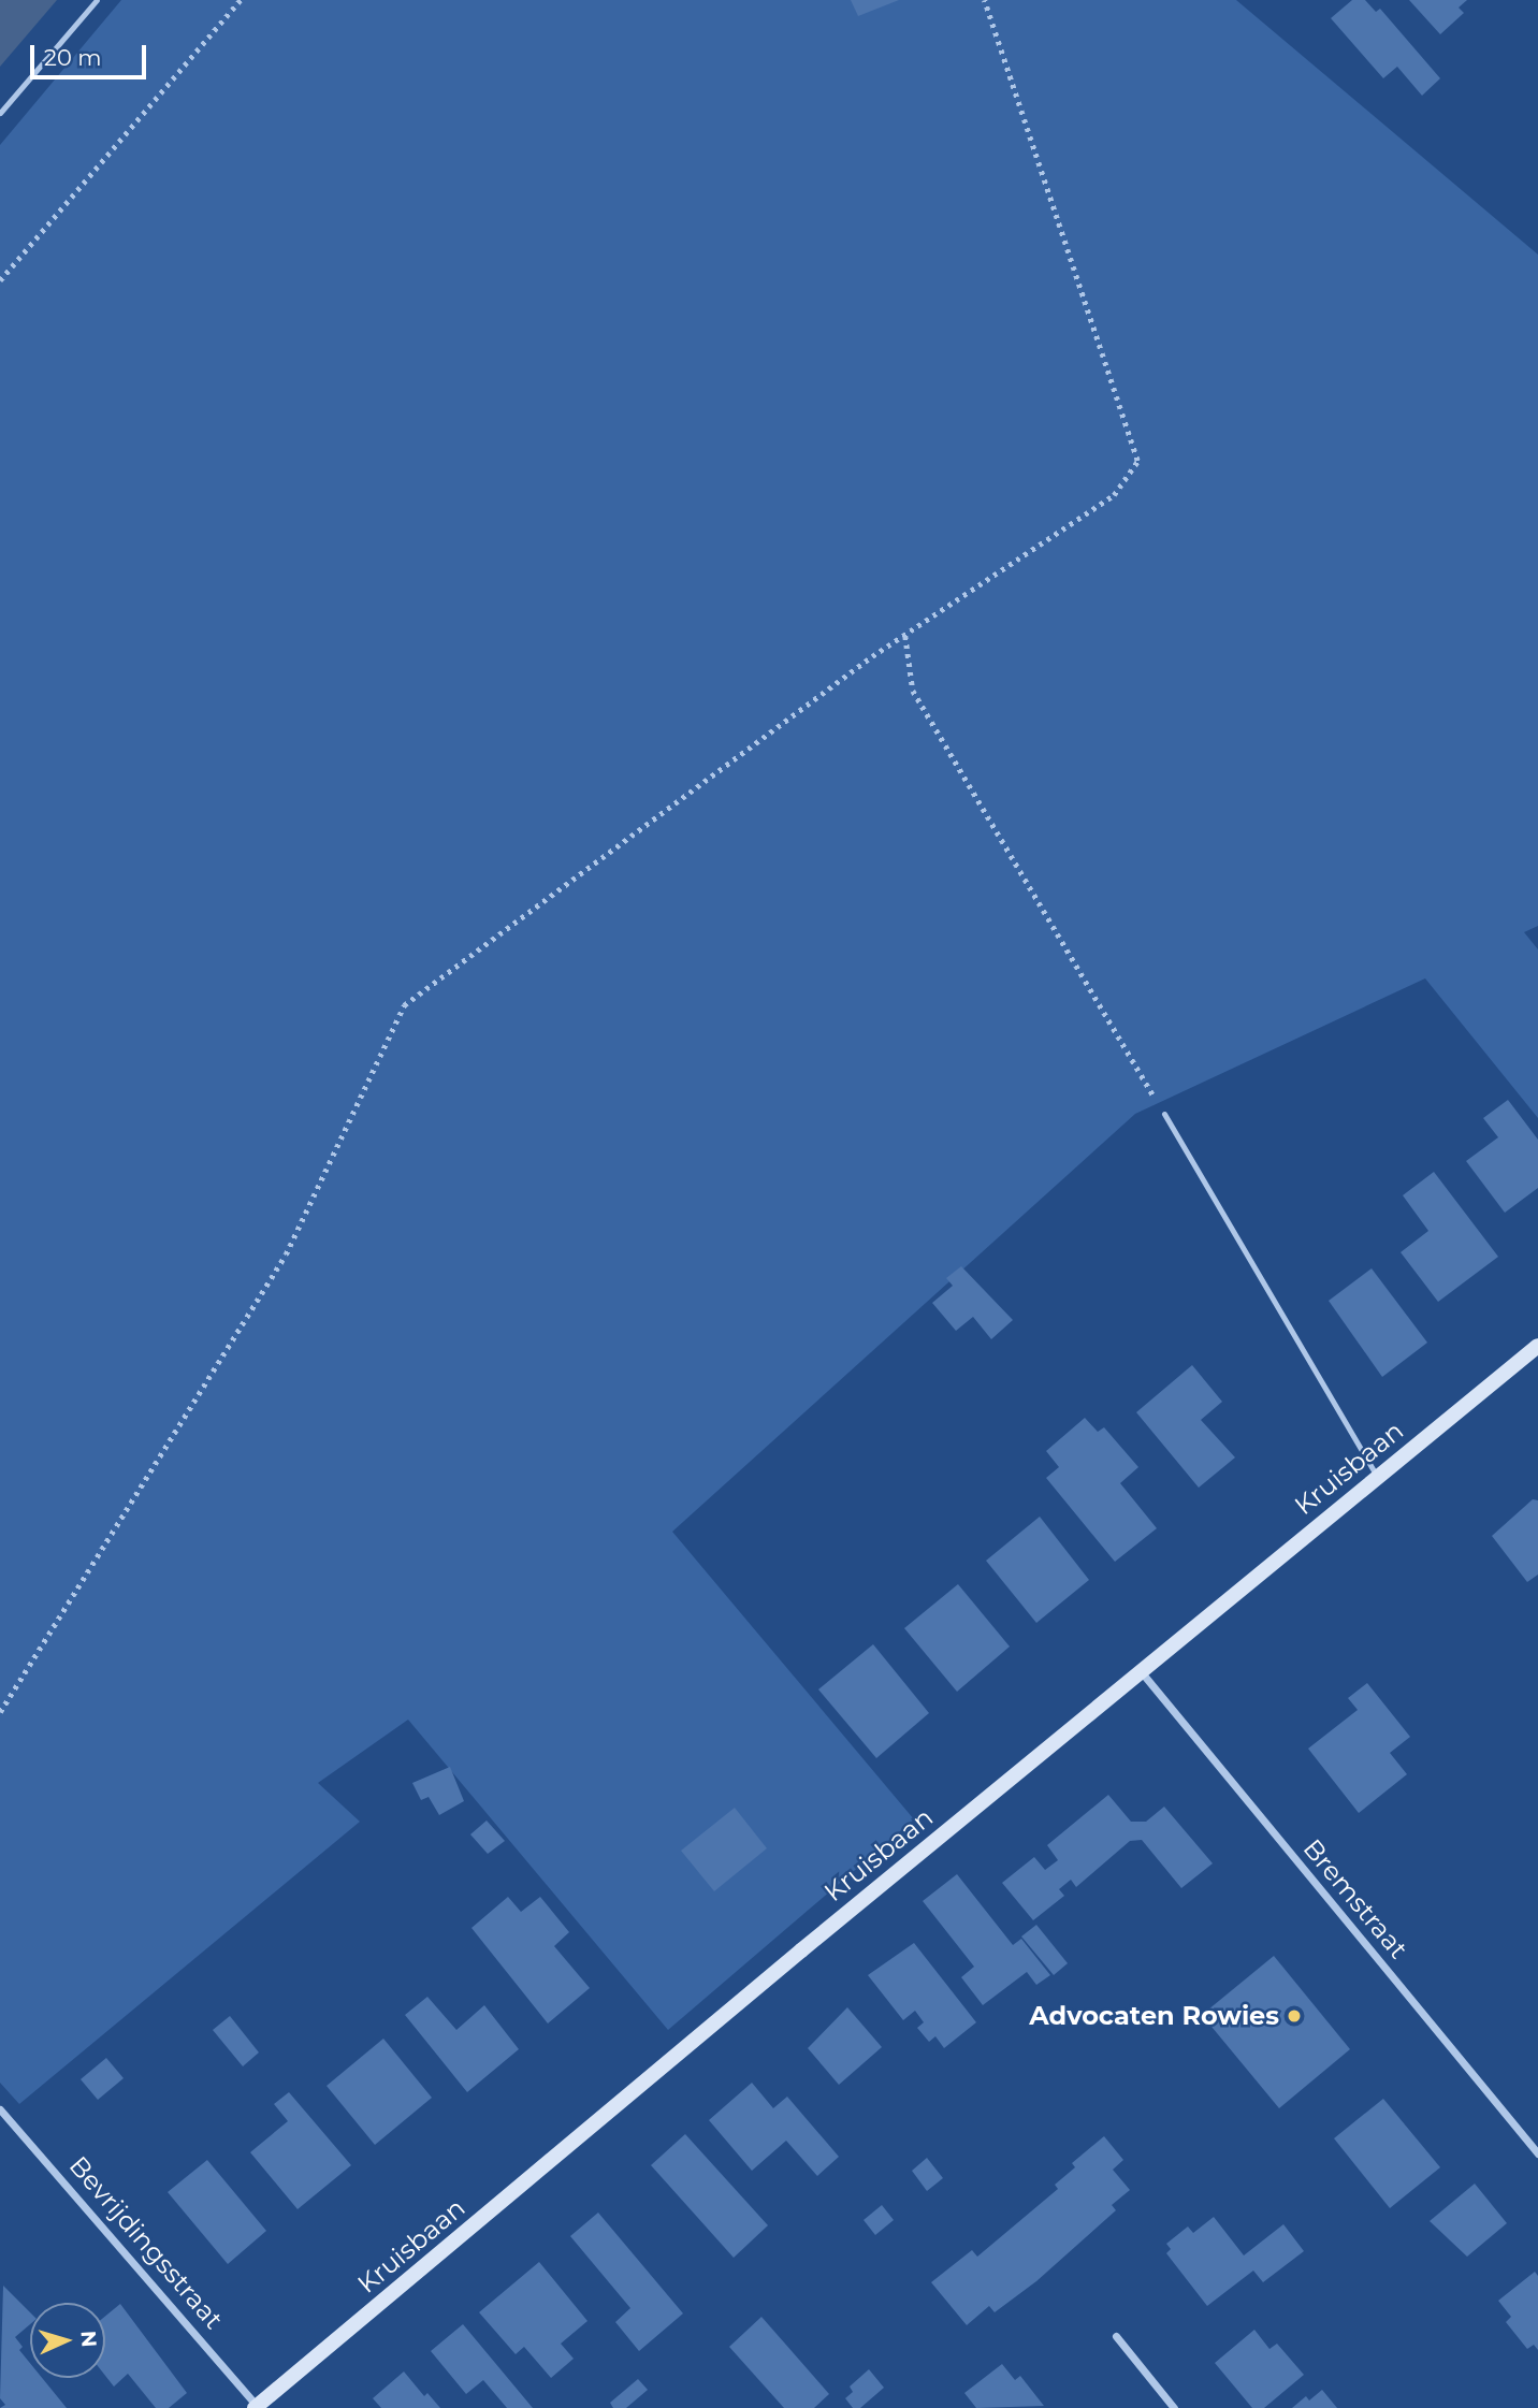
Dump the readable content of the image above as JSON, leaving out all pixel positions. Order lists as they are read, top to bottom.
{
  "streets": {
    "street": ["Kruisbaan", "Bremstraat", "Bevrijdingsstraat"]
  },
  "crossings": [
    ["Kruisbaan", "Bremstraat"],
    ["Kruisbaan", "Bevrijdingsstraat"]
  ],
  "places": ["Advocaten Rowies"],
  "scale_bar": "20 m",
  "north": "right"
}
